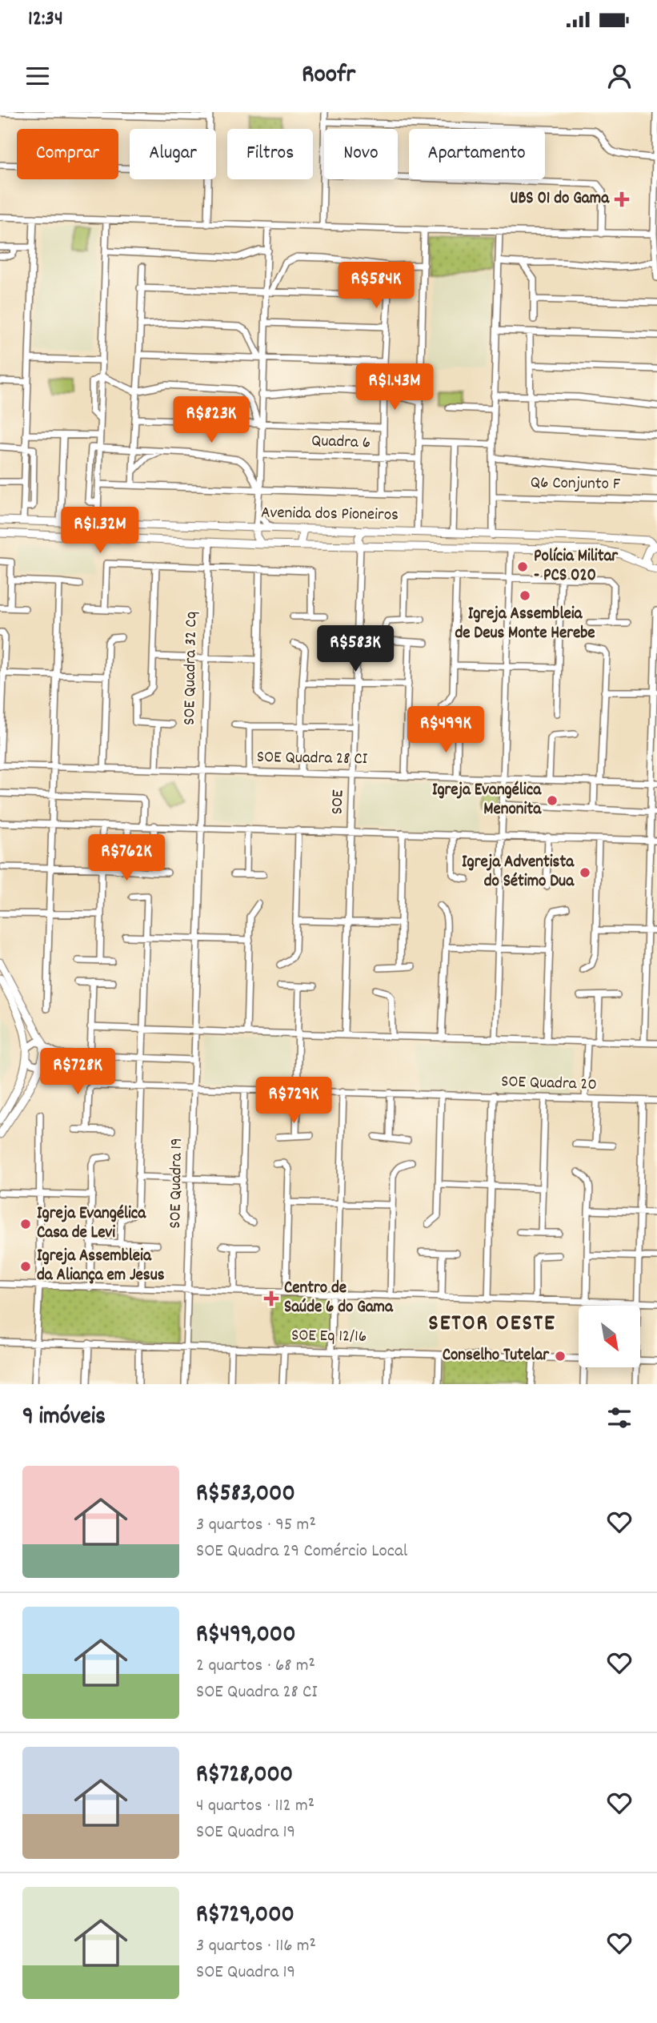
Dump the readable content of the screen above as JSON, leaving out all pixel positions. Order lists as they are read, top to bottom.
{
  "streets": {
    "main road": ["Avenida dos Pioneiros"],
    "street": [
      "Quadra 6",
      "Q6 Conjunto F",
      "SOE Quadra 32 Cq",
      "SOE Quadra 28 CI",
      "SOE",
      "SOE Quadra 20",
      "SOE Quadra 19",
      "SOE Eq 12/16"
    ]
  },
  "crossings": [
    ["Avenida dos Pioneiros", "SOE Quadra 32 Cq"],
    ["Avenida dos Pioneiros", "SOE"],
    ["SOE Quadra 32 Cq", "SOE Quadra 28 CI"],
    ["SOE Quadra 28 CI", "SOE"],
    ["SOE Quadra 20", "SOE Quadra 19"],
    ["SOE Quadra 19", "SOE Eq 12/16"]
  ],
  "districts": ["SETOR OESTE"],
  "places": {
    "health": ["UBS 01 do Gama", "Centro de Saúde 6 do Gama"],
    "other": [
      "Polícia Militar - PCS 020",
      "Igreja Assembleia de Deus Monte Herebe",
      "Igreja Evangélica Menonita",
      "Igreja Adventista do Sétimo Dua",
      "Igreja Evangélica Casa de Levi",
      "Igreja Assembleia da Aliança em Jesus",
      "Conselho Tutelar"
    ]
  },
  "north": "bottom right",
  "page": {
    "status": "12:34",
    "header": "Roofr",
    "chip": [
      "Comprar",
      "Alugar",
      "Filtros",
      "Novo",
      "Apartamento"
    ],
    "price": [
      "R$584K",
      "R$1.43M",
      "R$823K",
      "R$1.32M",
      "R$583K",
      "R$499K",
      "R$762K",
      "R$728K",
      "R$729K"
    ],
    "heading": "9 imóveis",
    "list": [
      {
        "name": "R$583,000",
        "note": "3 quartos · 95 m² · SOE Quadra 29 Comércio Local"
      },
      {
        "name": "R$499,000",
        "note": "2 quartos · 68 m² · SOE Quadra 28 CI"
      },
      {
        "name": "R$728,000",
        "note": "4 quartos · 112 m² · SOE Quadra 19"
      },
      {
        "name": "R$729,000",
        "note": "3 quartos · 116 m² · SOE Quadra 19"
      }
    ]
  }
}
